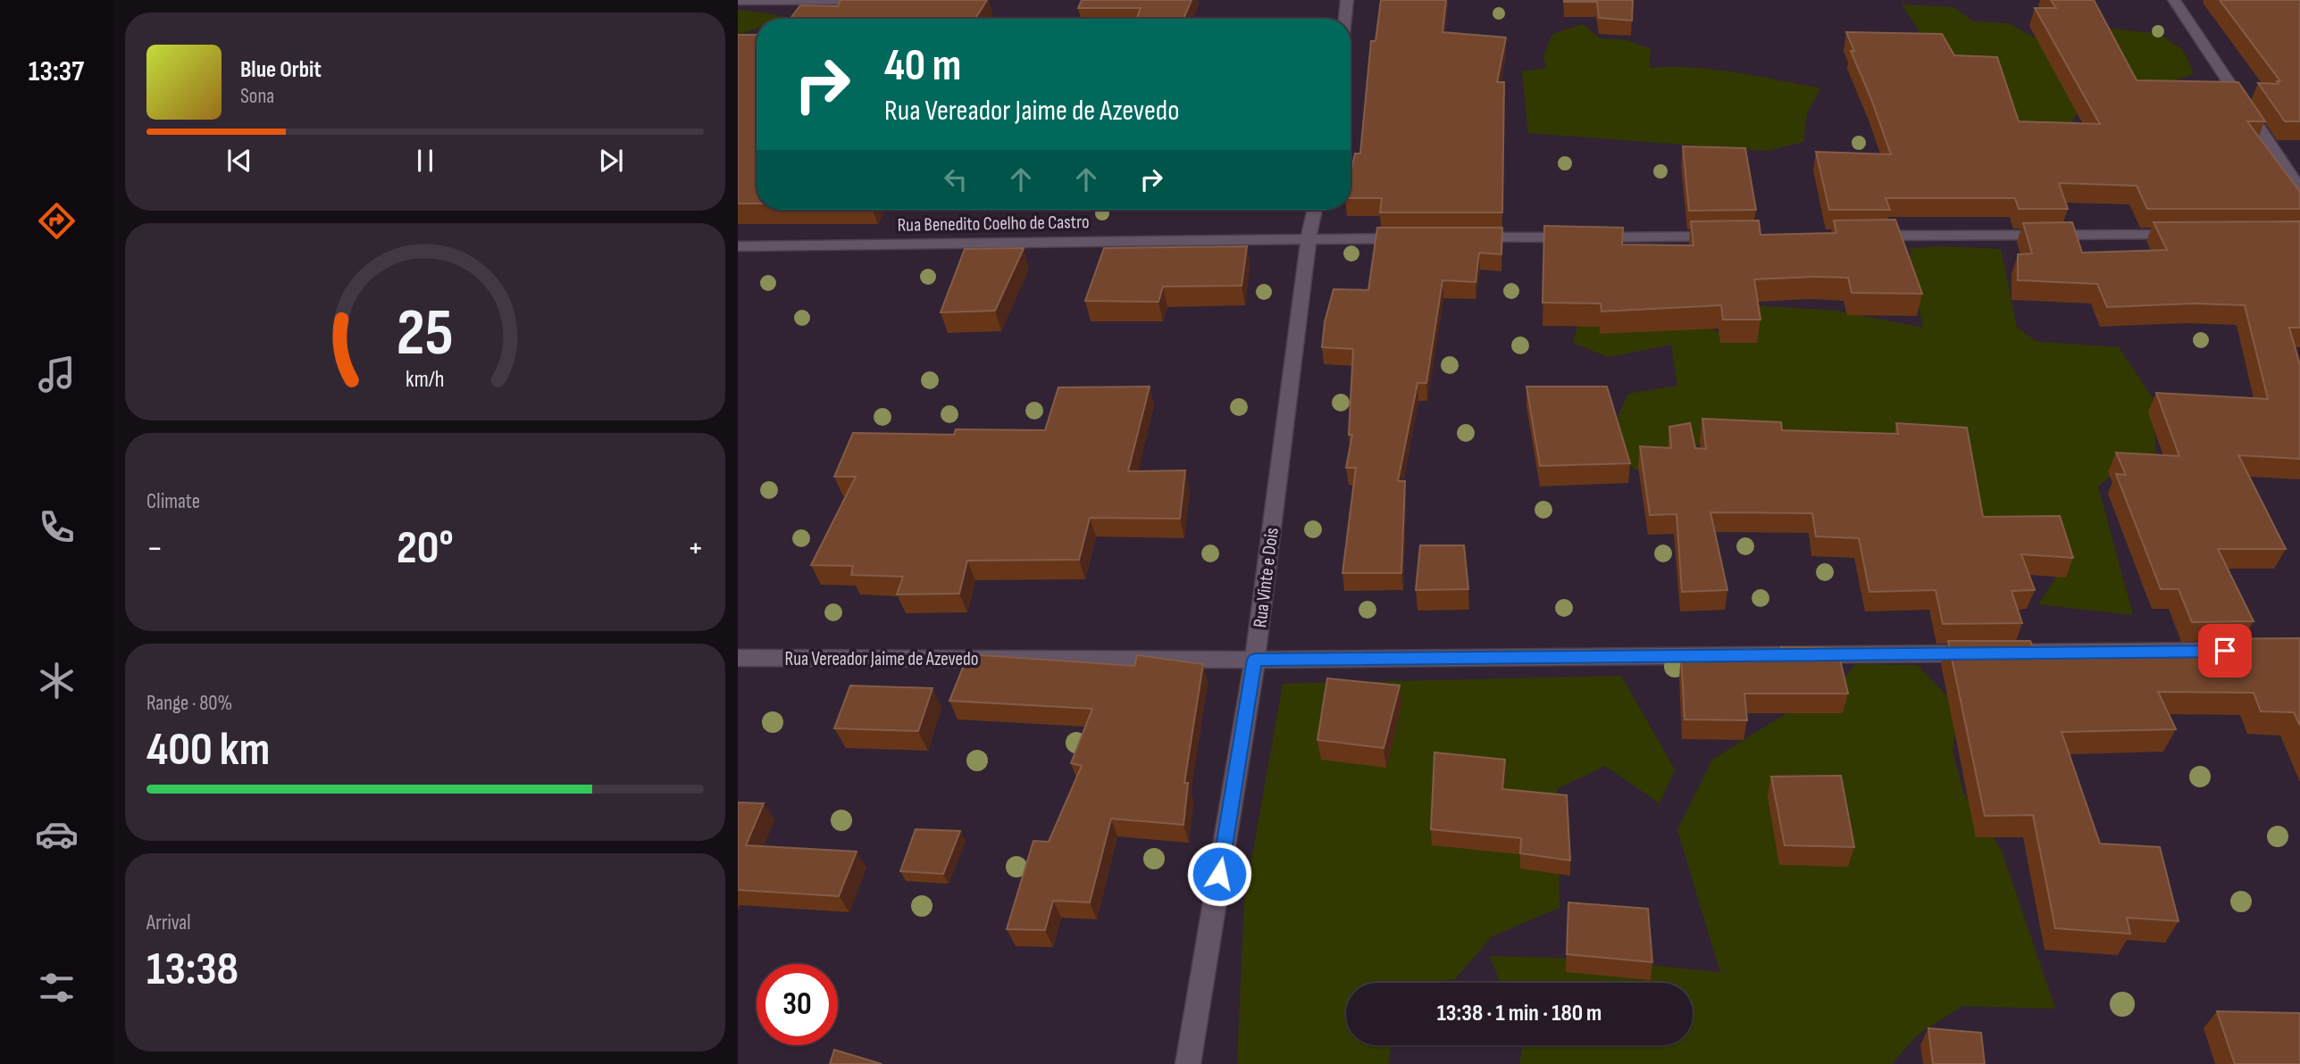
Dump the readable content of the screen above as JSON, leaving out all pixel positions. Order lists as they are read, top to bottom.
{
  "streets": {
    "street": ["Rua Benedito Coelho de Castro", "Rua Vinte e Dois", "Rua Vereador Jaime de Azevedo"]
  },
  "crossings": [
    ["Rua Benedito Coelho de Castro", "Rua Vinte e Dois"],
    ["Rua Vinte e Dois", "Rua Vereador Jaime de Azevedo"]
  ],
  "page": {
    "tabs": "13:37",
    "turn": ["40 m", "Rua Vereador Jaime de Azevedo"],
    "song": ["Blue Orbit", "Sona"],
    "tile": [
      "Climate",
      ["Range · 80%", "400 km"],
      ["Arrival", "13:38"]
    ],
    "heat": ["−", "20°", "+"],
    "limit": "30",
    "trip": "13:38 · 1 min · 180 m",
    "gauge": ["25", "km/h"]
  }
}
